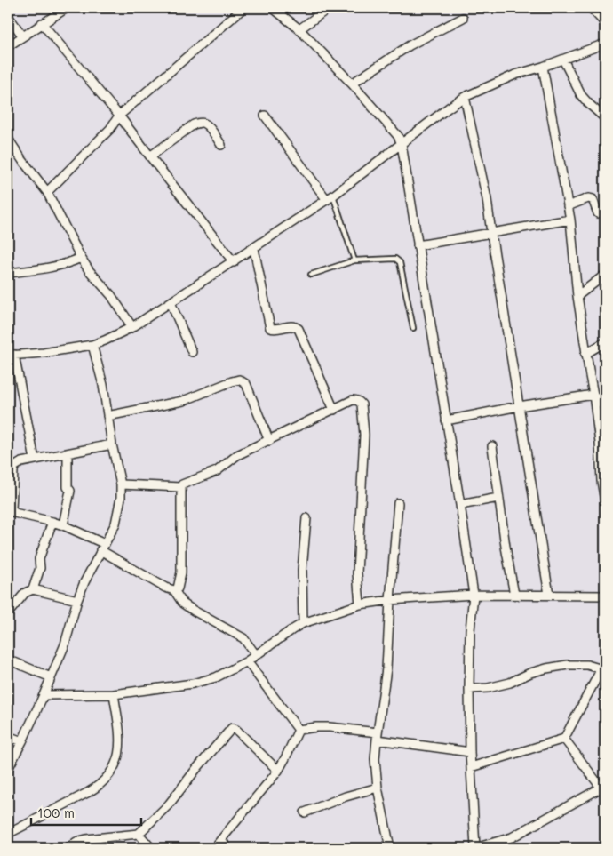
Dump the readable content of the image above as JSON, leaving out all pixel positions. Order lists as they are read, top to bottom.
{
  "scale_bar": "100 m"
}
